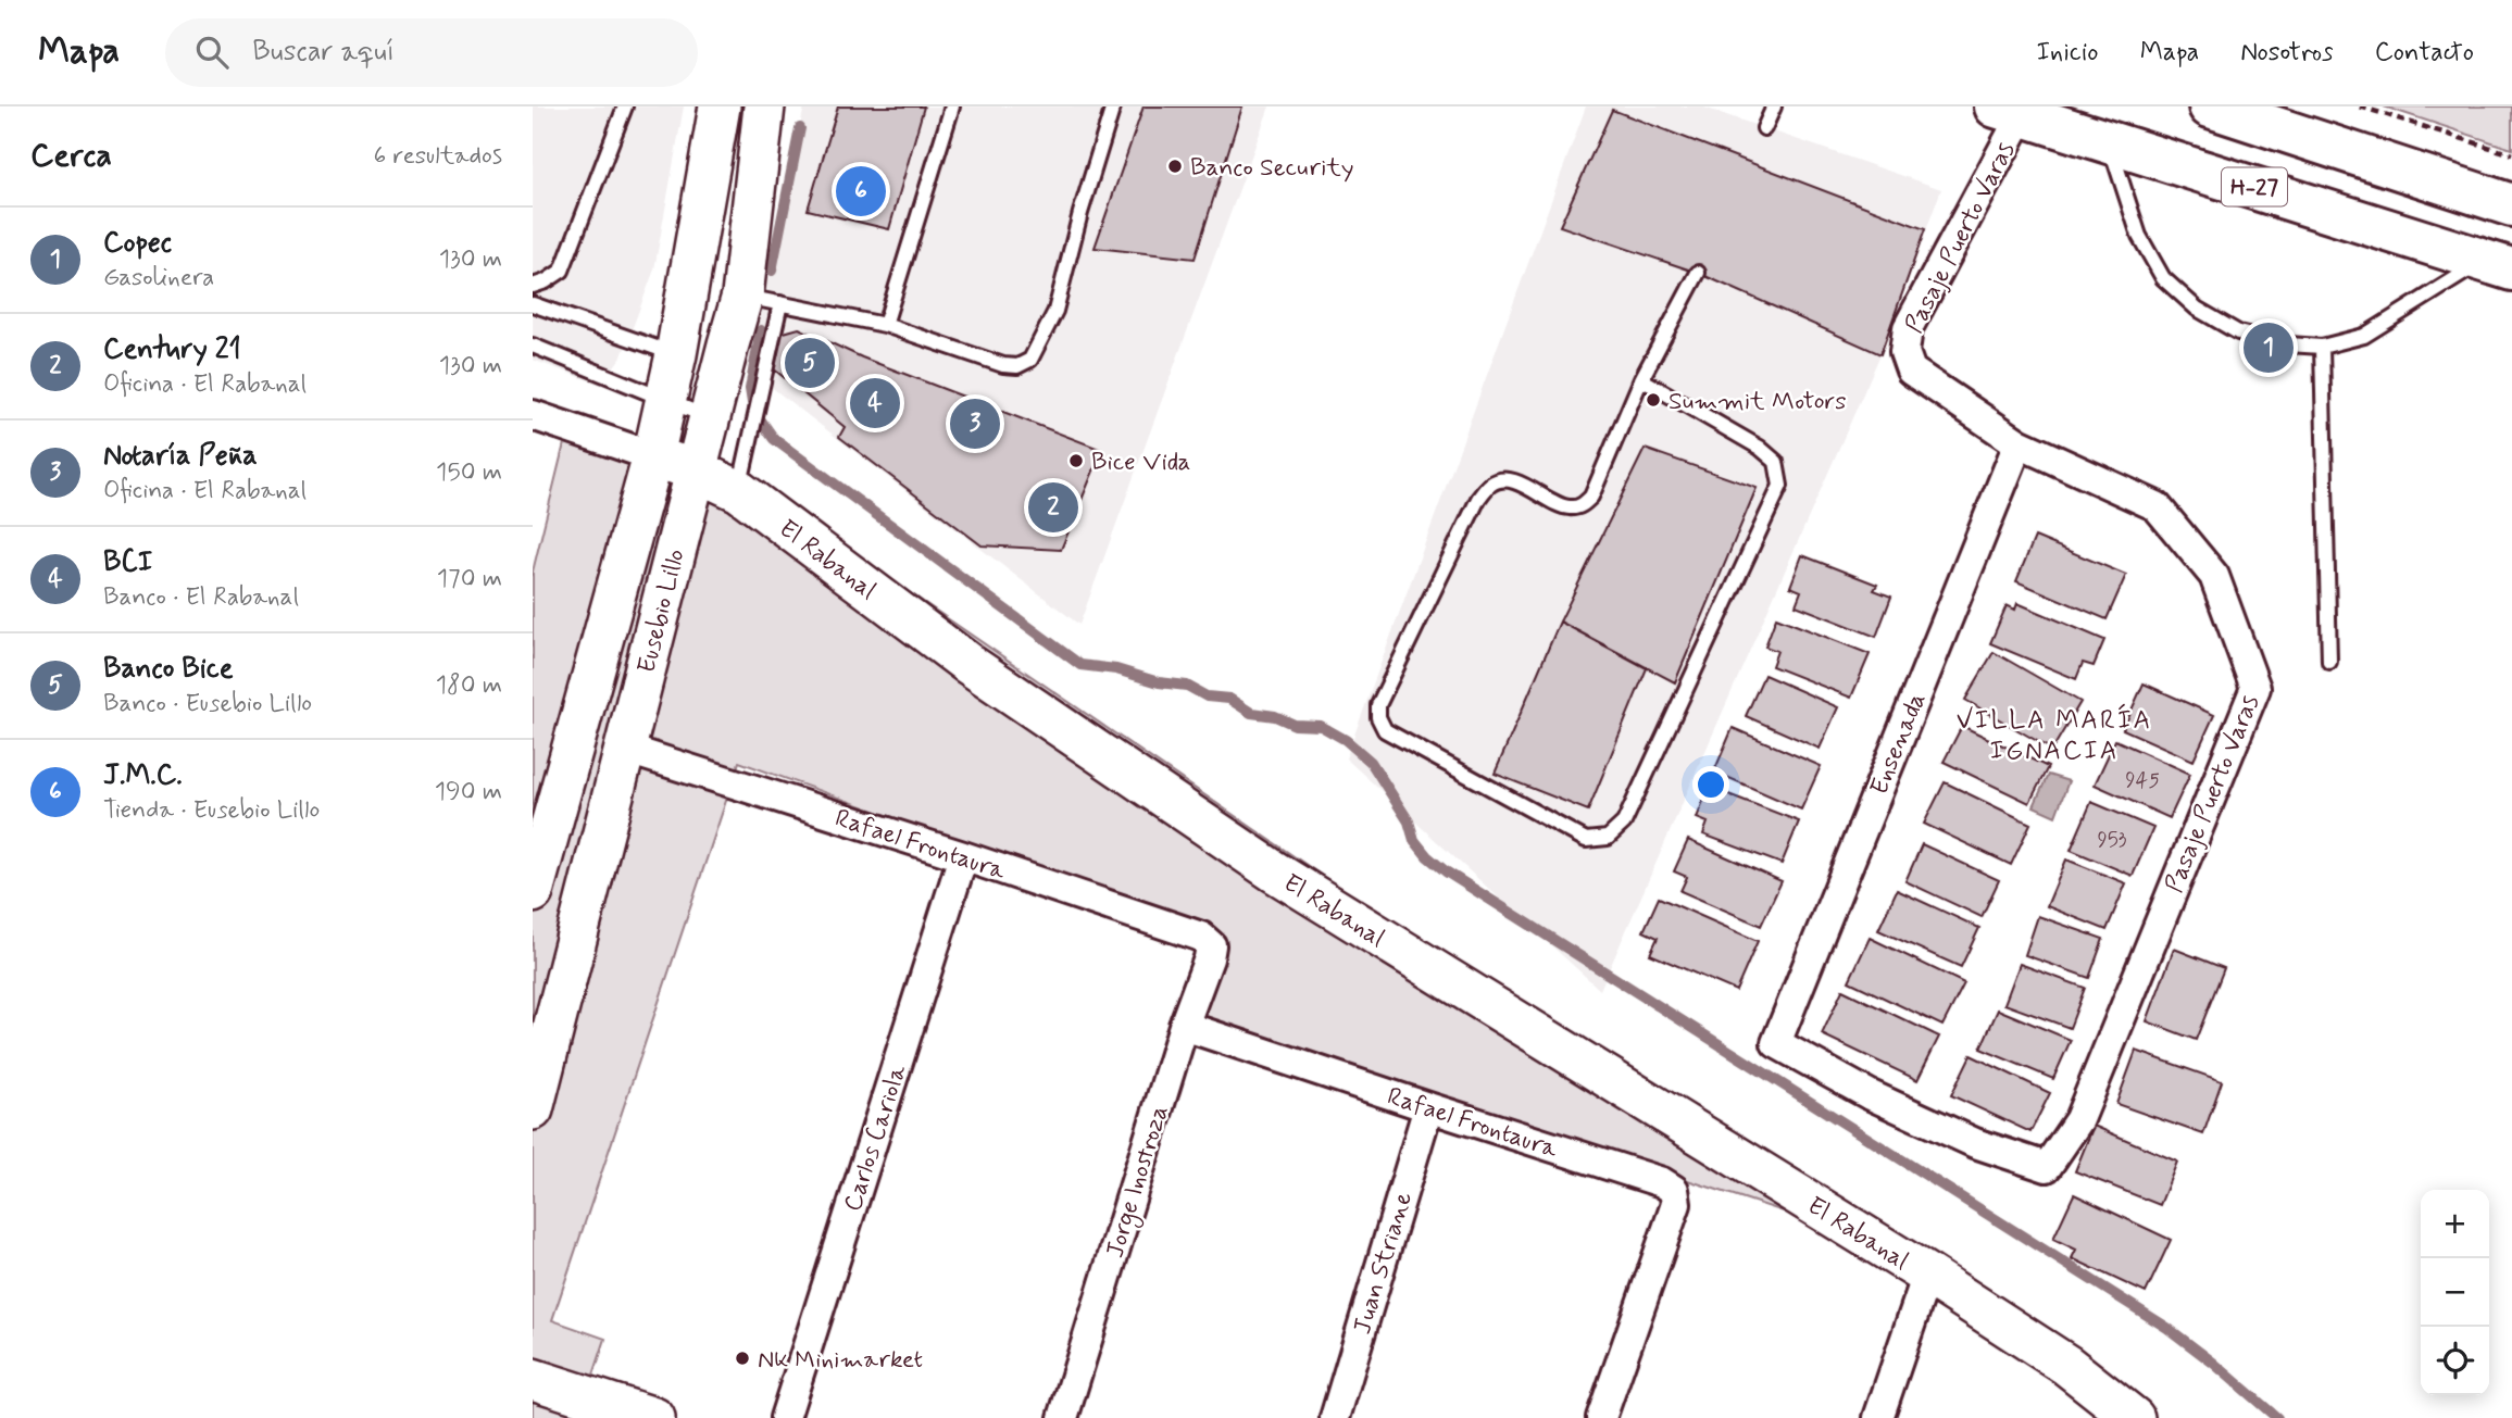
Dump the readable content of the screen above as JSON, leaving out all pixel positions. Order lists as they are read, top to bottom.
{
  "streets": {
    "main road": ["H-27"],
    "street": [
      "Pasaje Puerto Varas",
      "El Rabanal",
      "Eusebio Lillo",
      "Ensenada",
      "Rafael Frontaura",
      "Carlos Cariola",
      "Jorge Inostroza",
      "Juan Striane"
    ]
  },
  "crossings": [
    ["H-27", "Pasaje Puerto Varas"],
    ["Pasaje Puerto Varas", "Ensenada"],
    ["El Rabanal", "Eusebio Lillo"],
    ["Eusebio Lillo", "Rafael Frontaura"],
    ["Rafael Frontaura", "Carlos Cariola"],
    ["Rafael Frontaura", "Jorge Inostroza"],
    ["Rafael Frontaura", "Juan Striane"]
  ],
  "districts": ["VILLA MARÍA IGNACIA"],
  "places": [
    "Banco Security",
    "Summit Motors",
    "Bice Vida",
    "Nk Minimarket"
  ],
  "house_numbers": ["945", "953"],
  "page": {
    "header": "Mapa",
    "search": "Buscar aquí",
    "nav": [
      "Inicio",
      "Mapa",
      "Nosotros",
      "Contacto"
    ],
    "heading": ["Cerca", "6 resultados"],
    "pins": [
      "6",
      "1",
      "5",
      "4",
      "3",
      "2"
    ],
    "list": [
      {
        "mark": "1",
        "name": "Copec",
        "note": "Gasolinera",
        "value": "130 m"
      },
      {
        "mark": "2",
        "name": "Century 21",
        "note": "Oficina · El Rabanal",
        "value": "130 m"
      },
      {
        "mark": "3",
        "name": "Notaría Peña",
        "note": "Oficina · El Rabanal",
        "value": "150 m"
      },
      {
        "mark": "4",
        "name": "BCI",
        "note": "Banco · El Rabanal",
        "value": "170 m"
      },
      {
        "mark": "5",
        "name": "Banco Bice",
        "note": "Banco · Eusebio Lillo",
        "value": "180 m"
      },
      {
        "mark": "6",
        "name": "J.M.C.",
        "note": "Tienda · Eusebio Lillo",
        "value": "190 m"
      }
    ],
    "map_buttons": ["+", "−"]
  }
}
